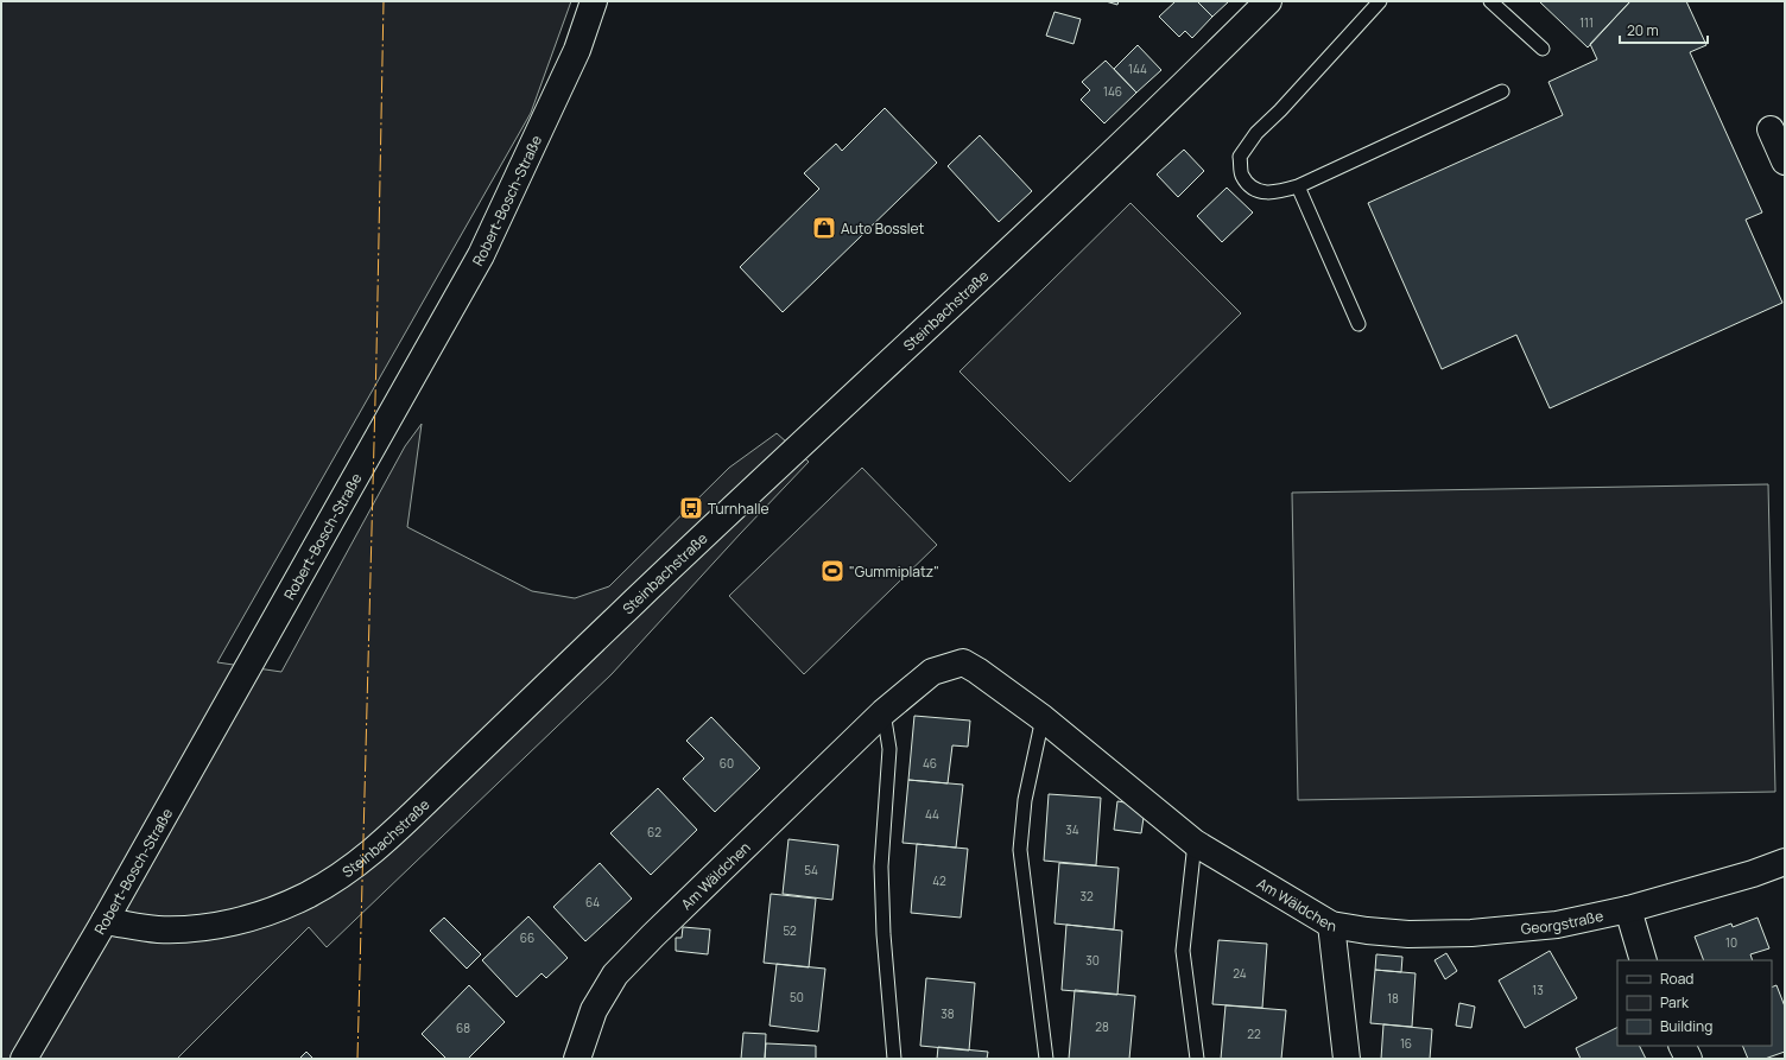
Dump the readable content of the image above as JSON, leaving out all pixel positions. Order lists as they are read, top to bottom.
{
  "streets": {
    "street": [
      "Robert-Bosch-Straße",
      "Steinbachstraße",
      "Am Wäldchen",
      "Georgstraße"
    ]
  },
  "crossings": [
    ["Robert-Bosch-Straße", "Steinbachstraße"],
    ["Am Wäldchen", "Georgstraße"]
  ],
  "places": {
    "shop": ["Auto Bosslet"],
    "bus stop": ["Turnhalle"],
    "sports": ["\"Gummiplatz\""]
  },
  "house_numbers": [
    "111",
    "144",
    "146",
    "60",
    "46",
    "44",
    "34",
    "62",
    "54",
    "42",
    "32",
    "64",
    "52",
    "66",
    "10",
    "30",
    "24",
    "13",
    "50",
    "18",
    "38",
    "28",
    "68",
    "22",
    "16"
  ],
  "legend": ["Road", "Park", "Building"],
  "scale_bar": "20 m"
}
